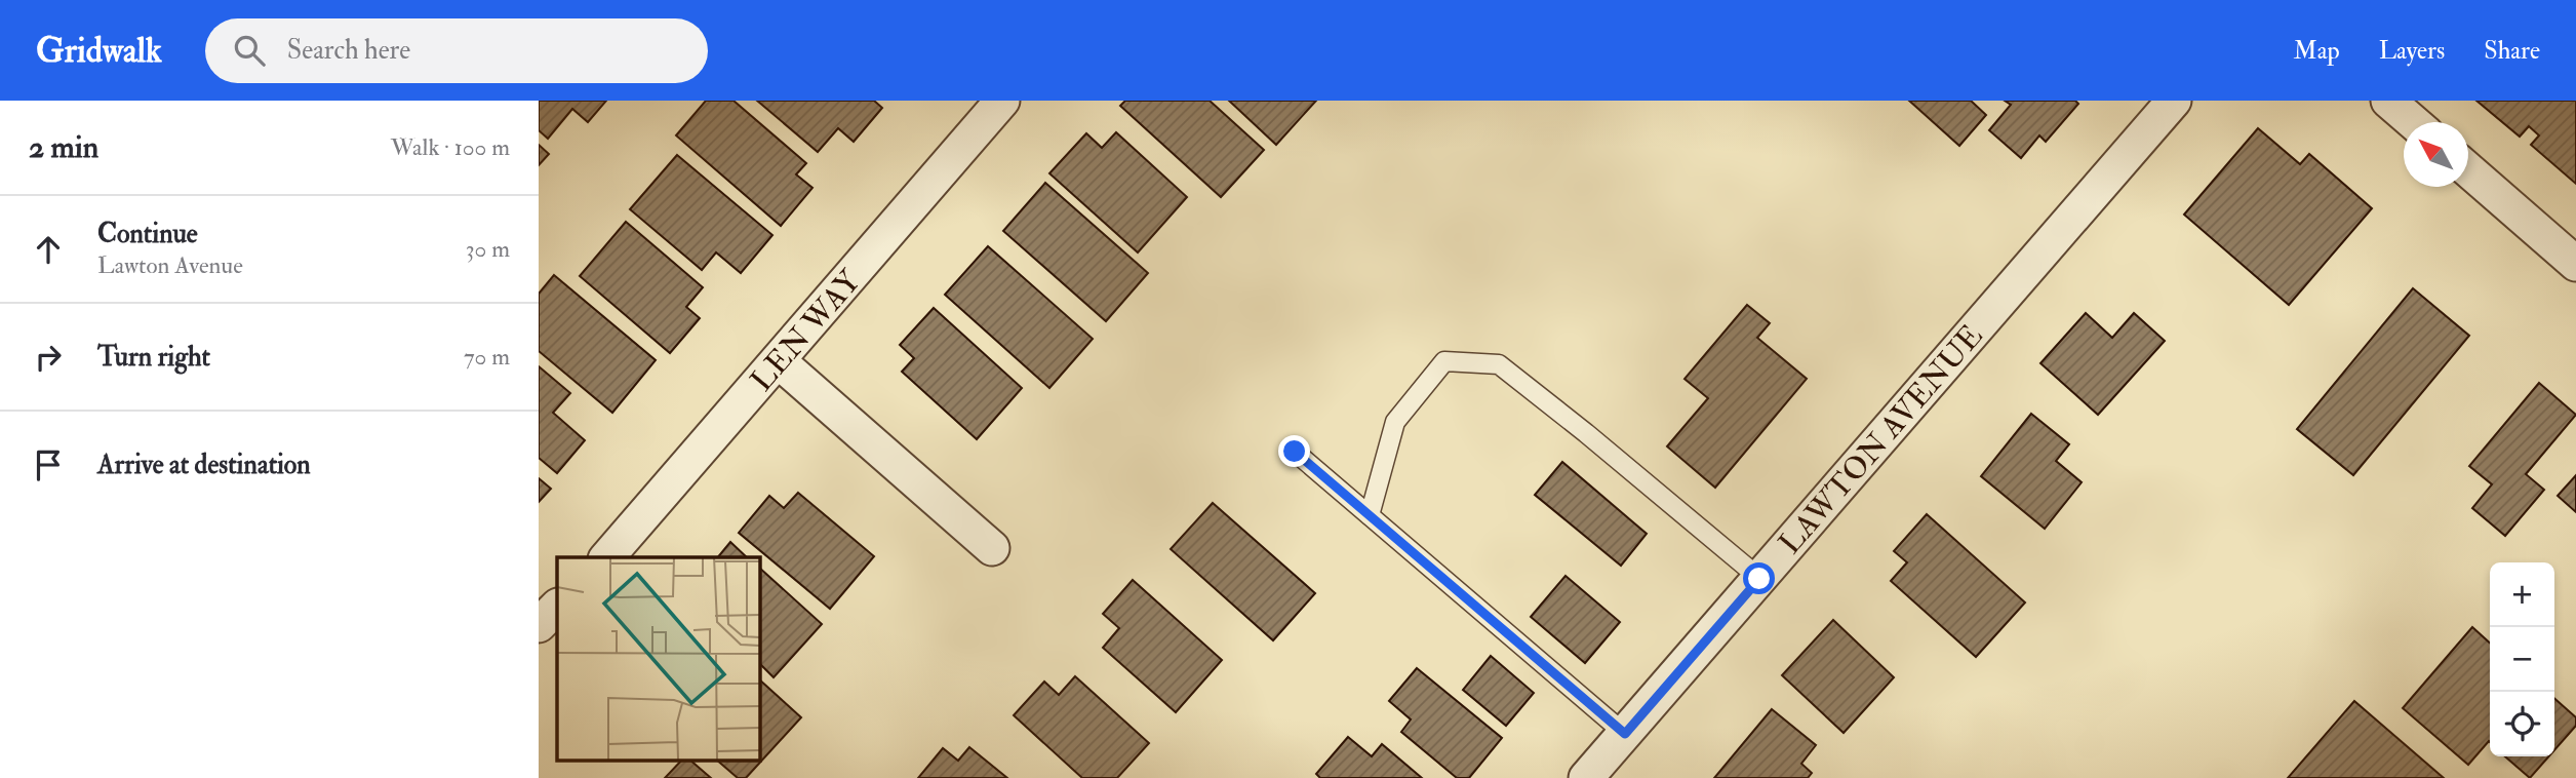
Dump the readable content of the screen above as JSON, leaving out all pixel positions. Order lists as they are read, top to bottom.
{
  "streets": {
    "street": ["LEN WAY", "LAWTON AVENUE"]
  },
  "north": "top left",
  "page": {
    "header": "Gridwalk",
    "search": "Search here",
    "nav": ["Map", "Layers", "Share"],
    "heading": ["2 min", "Walk · 100 m"],
    "list": [
      ["Continue", "Lawton Avenue", "30 m"],
      ["Turn right", "70 m"],
      "Arrive at destination"
    ],
    "map_buttons": ["+", "−"]
  }
}
